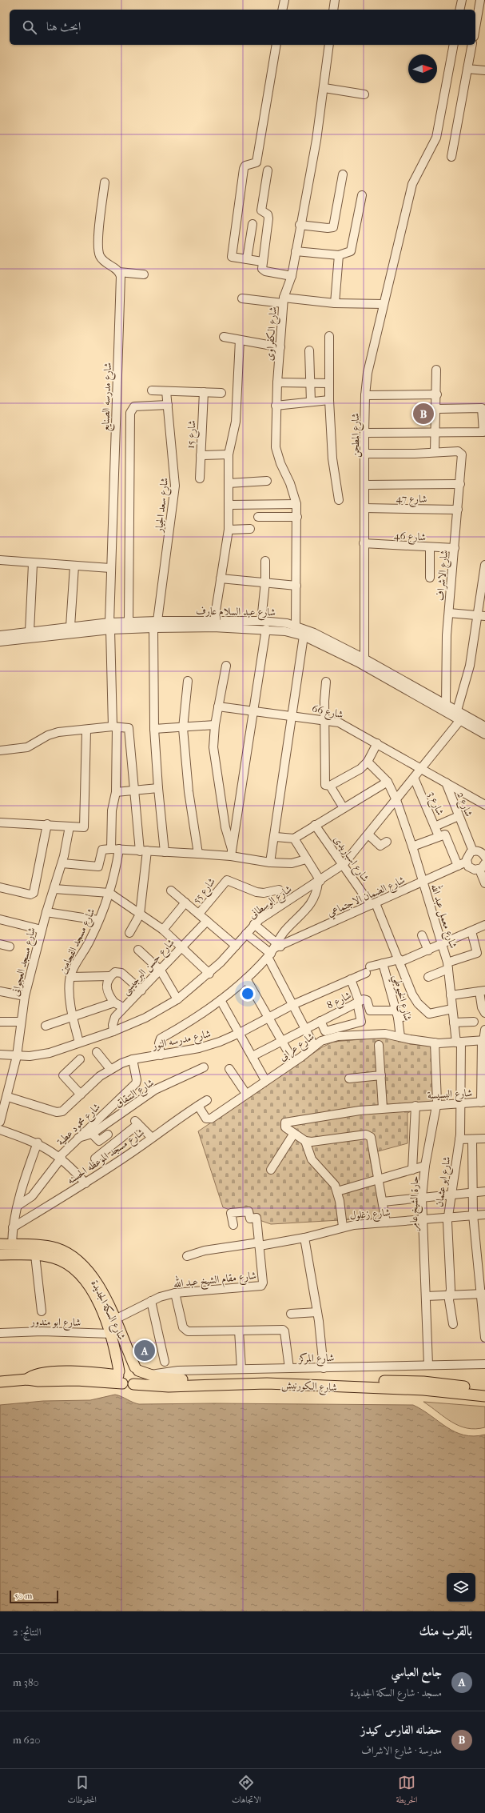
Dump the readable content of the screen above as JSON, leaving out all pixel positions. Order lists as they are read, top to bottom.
{
  "streets": {
    "main road": ["شارع السكة الجديدة", "شارع الكورنيش"],
    "street": [
      "شارع الكفراوى",
      "شارع مدرسه الصنايع",
      "شارع 15",
      "شارع المطحن",
      "شارع 47",
      "شارع سعد الجيار",
      "شارع 46",
      "شارع الاشراف",
      "شارع عبد السلام عارف",
      "شارع 66",
      "شارع 3",
      "شارع 2",
      "شارع اسباريدى",
      "شارع 55",
      "شارع الضمان الاجتماعي",
      "شارع الوسطانى",
      "شارع معمل عبد الله",
      "شارع مسجد الفحامين",
      "شارع مسجد العجوانى",
      "شارع حسن البرجيسى",
      "شارع الخيوطي",
      "شارع 8",
      "شارع مدرسه النور",
      "شارع عرابى",
      "شارع السقاق",
      "شارع البسيسة",
      "شارع محمود عطية",
      "شارع مسجد الموعظه الحسنه",
      "شارع ابو عثمان",
      "حارة الشيخ عامر",
      "شارع زغلول",
      "شارع مقام الشيخ عبد الله",
      "شارع ابو مندور",
      "شارع المركز"
    ]
  },
  "crossings": [
    ["شارع الكفراوى", "شارع عبد السلام عارف"],
    ["شارع مدرسه الصنايع", "شارع عبد السلام عارف"],
    ["شارع مدرسه الصنايع", "شارع مسجد الفحامين"],
    ["شارع المطحن", "شارع 47"],
    ["شارع المطحن", "شارع 46"],
    ["شارع المطحن", "شارع عبد السلام عارف"],
    ["شارع 47", "شارع الاشراف"],
    ["شارع سعد الجيار", "شارع عبد السلام عارف"],
    ["شارع 46", "شارع الاشراف"],
    ["شارع الاشراف", "شارع عبد السلام عارف"],
    ["شارع عبد السلام عارف", "شارع الوسطانى"],
    ["شارع 66", "شارع 2"],
    ["شارع 66", "شارع الوسطانى"],
    ["شارع 3", "شارع الوسطانى"],
    ["شارع اسباريدى", "شارع الضمان الاجتماعي"],
    ["شارع اسباريدى", "شارع الوسطانى"],
    ["شارع اسباريدى", "شارع معمل عبد الله"],
    ["شارع اسباريدى", "شارع مدرسه النور"],
    ["شارع الضمان الاجتماعي", "شارع معمل عبد الله"],
    ["شارع الوسطانى", "شارع معمل عبد الله"],
    ["شارع الوسطانى", "شارع مسجد الفحامين"],
    ["شارع الوسطانى", "شارع مسجد العجوانى"],
    ["شارع الوسطانى", "شارع حسن البرجيسى"],
    ["شارع معمل عبد الله", "شارع مدرسه النور"],
    ["شارع معمل عبد الله", "شارع عرابى"],
    ["شارع معمل عبد الله", "شارع ابو عثمان"],
    ["شارع مسجد العجوانى", "شارع مدرسه النور"],
    ["شارع الخيوطي", "شارع 8"],
    ["شارع الخيوطي", "شارع مدرسه النور"],
    ["شارع الخيوطي", "شارع عرابى"],
    ["شارع مدرسه النور", "شارع محمود عطية"],
    ["شارع عرابى", "شارع مسجد الموعظه الحسنه"],
    ["شارع عرابى", "شارع ابو عثمان"],
    ["شارع عرابى", "حارة الشيخ عامر"],
    ["شارع السقاق", "شارع محمود عطية"],
    ["شارع البسيسة", "شارع ابو عثمان"],
    ["شارع البسيسة", "حارة الشيخ عامر"],
    ["شارع ابو عثمان", "شارع زغلول"],
    ["حارة الشيخ عامر", "شارع زغلول"],
    ["حارة الشيخ عامر", "شارع المركز"],
    ["شارع زغلول", "شارع مقام الشيخ عبد الله"],
    ["شارع مقام الشيخ عبد الله", "شارع السكة الجديدة"],
    ["شارع السكة الجديدة", "شارع ابو مندور"],
    ["شارع السكة الجديدة", "شارع الكورنيش"],
    ["شارع المركز", "شارع الكورنيش"]
  ],
  "scale_bar": "50 m",
  "north": "right",
  "page": {
    "search": "ابحث هنا",
    "pins": ["B", "A"],
    "scale": "50 m",
    "heading": ["بالقرب منك", "النتائج: 2"],
    "list": [
      {
        "mark": "A",
        "name": "جامع العباسي",
        "note": "مسجد · شارع السكة الجديدة",
        "value": "380 m"
      },
      {
        "mark": "B",
        "name": "حضانه الفارس كيدز",
        "note": "مدرسة · شارع الاشراف",
        "value": "620 m"
      }
    ],
    "nav": ["الخريطة", "الاتجاهات", "المحفوظات"]
  }
}
